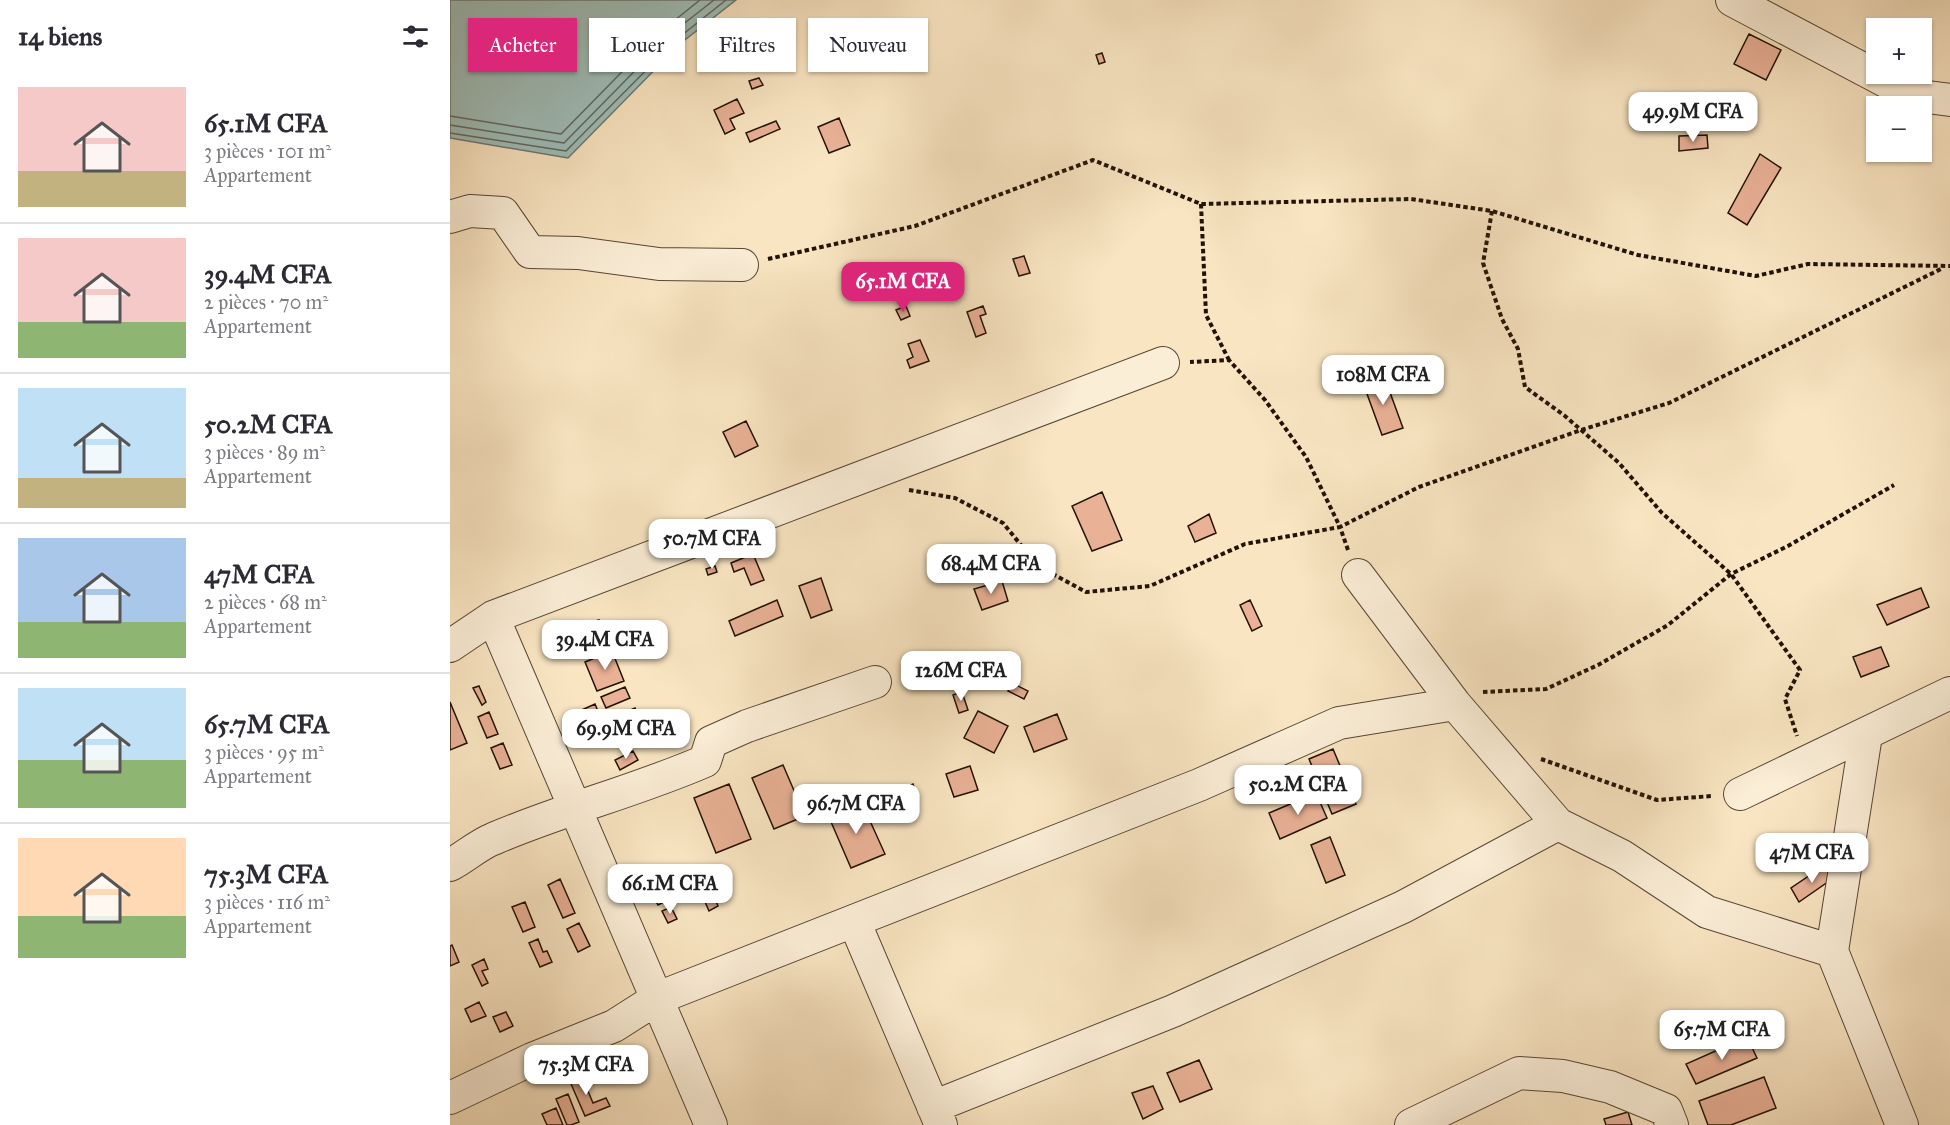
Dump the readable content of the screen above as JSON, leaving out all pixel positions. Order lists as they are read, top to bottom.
{
  "page": {
    "heading": "14 biens",
    "map_buttons": ["+", "−"],
    "chip": [
      "Acheter",
      "Louer",
      "Filtres",
      "Nouveau"
    ],
    "list": [
      {
        "name": "65.1M CFA",
        "note": "3 pièces · 101 m² · Appartement"
      },
      {
        "name": "39.4M CFA",
        "note": "2 pièces · 70 m² · Appartement"
      },
      {
        "name": "50.2M CFA",
        "note": "3 pièces · 89 m² · Appartement"
      },
      {
        "name": "47M CFA",
        "note": "2 pièces · 68 m² · Appartement"
      },
      {
        "name": "65.7M CFA",
        "note": "3 pièces · 95 m² · Appartement"
      },
      {
        "name": "75.3M CFA",
        "note": "3 pièces · 116 m² · Appartement"
      }
    ],
    "price": [
      "49.9M CFA",
      "65.1M CFA",
      "108M CFA",
      "50.7M CFA",
      "68.4M CFA",
      "39.4M CFA",
      "126M CFA",
      "69.9M CFA",
      "50.2M CFA",
      "96.7M CFA",
      "47M CFA",
      "66.1M CFA",
      "65.7M CFA",
      "75.3M CFA"
    ]
  }
}
